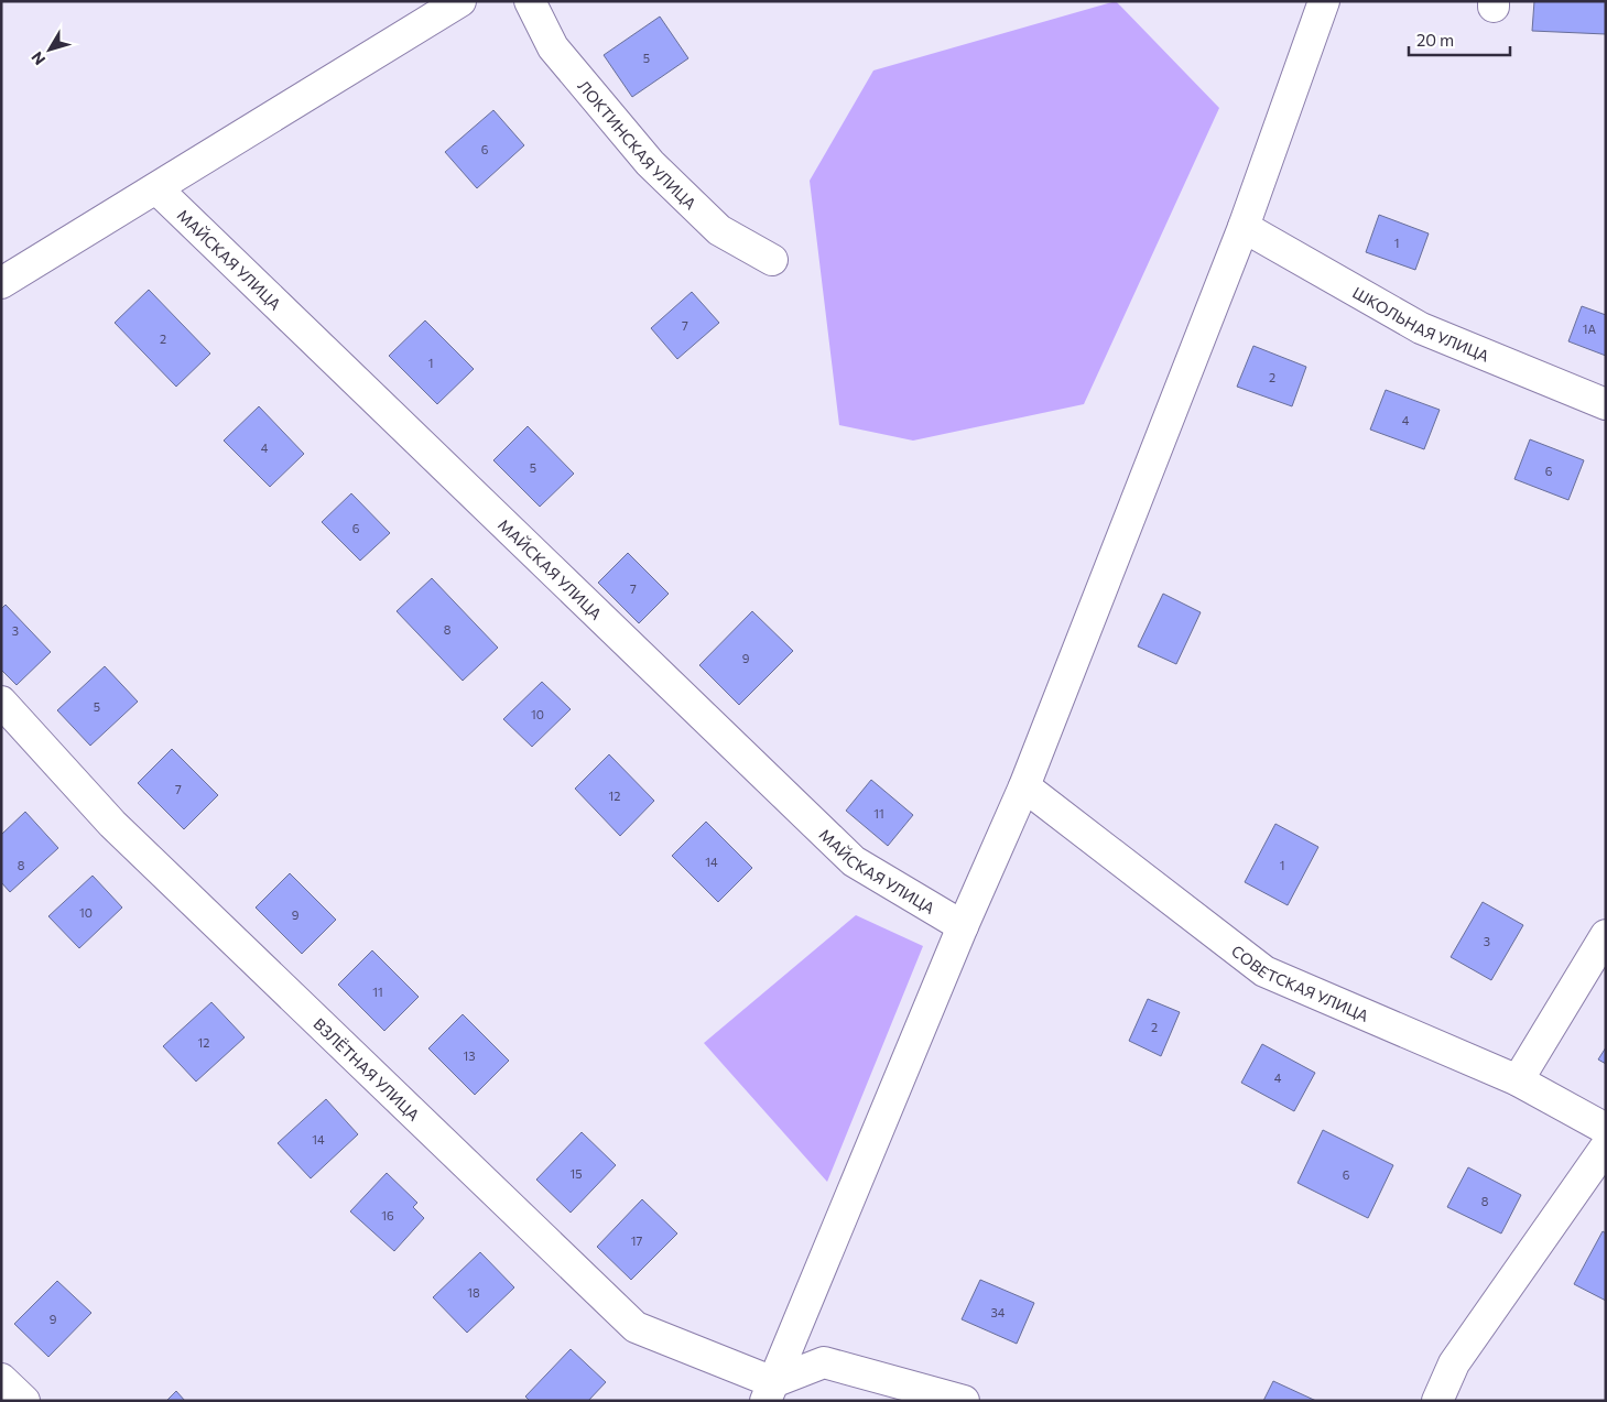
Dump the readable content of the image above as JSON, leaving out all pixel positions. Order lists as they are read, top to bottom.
{
  "streets": {
    "street": [
      "ЛОКТИНСКАЯ УЛИЦА",
      "МАЙСКАЯ УЛИЦА",
      "ШКОЛЬНАЯ УЛИЦА",
      "СОВЕТСКАЯ УЛИЦА",
      "ВЗЛЁТНАЯ УЛИЦА"
    ]
  },
  "house_numbers": [
    "5",
    "6",
    "1",
    "7",
    "1А",
    "2",
    "1",
    "2",
    "4",
    "4",
    "5",
    "6",
    "6",
    "7",
    "8",
    "3",
    "9",
    "5",
    "10",
    "7",
    "12",
    "11",
    "14",
    "8",
    "1",
    "10",
    "9",
    "3",
    "11",
    "2",
    "12",
    "13",
    "4",
    "14",
    "15",
    "6",
    "8",
    "16",
    "17",
    "18",
    "34",
    "9"
  ],
  "scale_bar": "20 m",
  "north": "bottom left"
}
